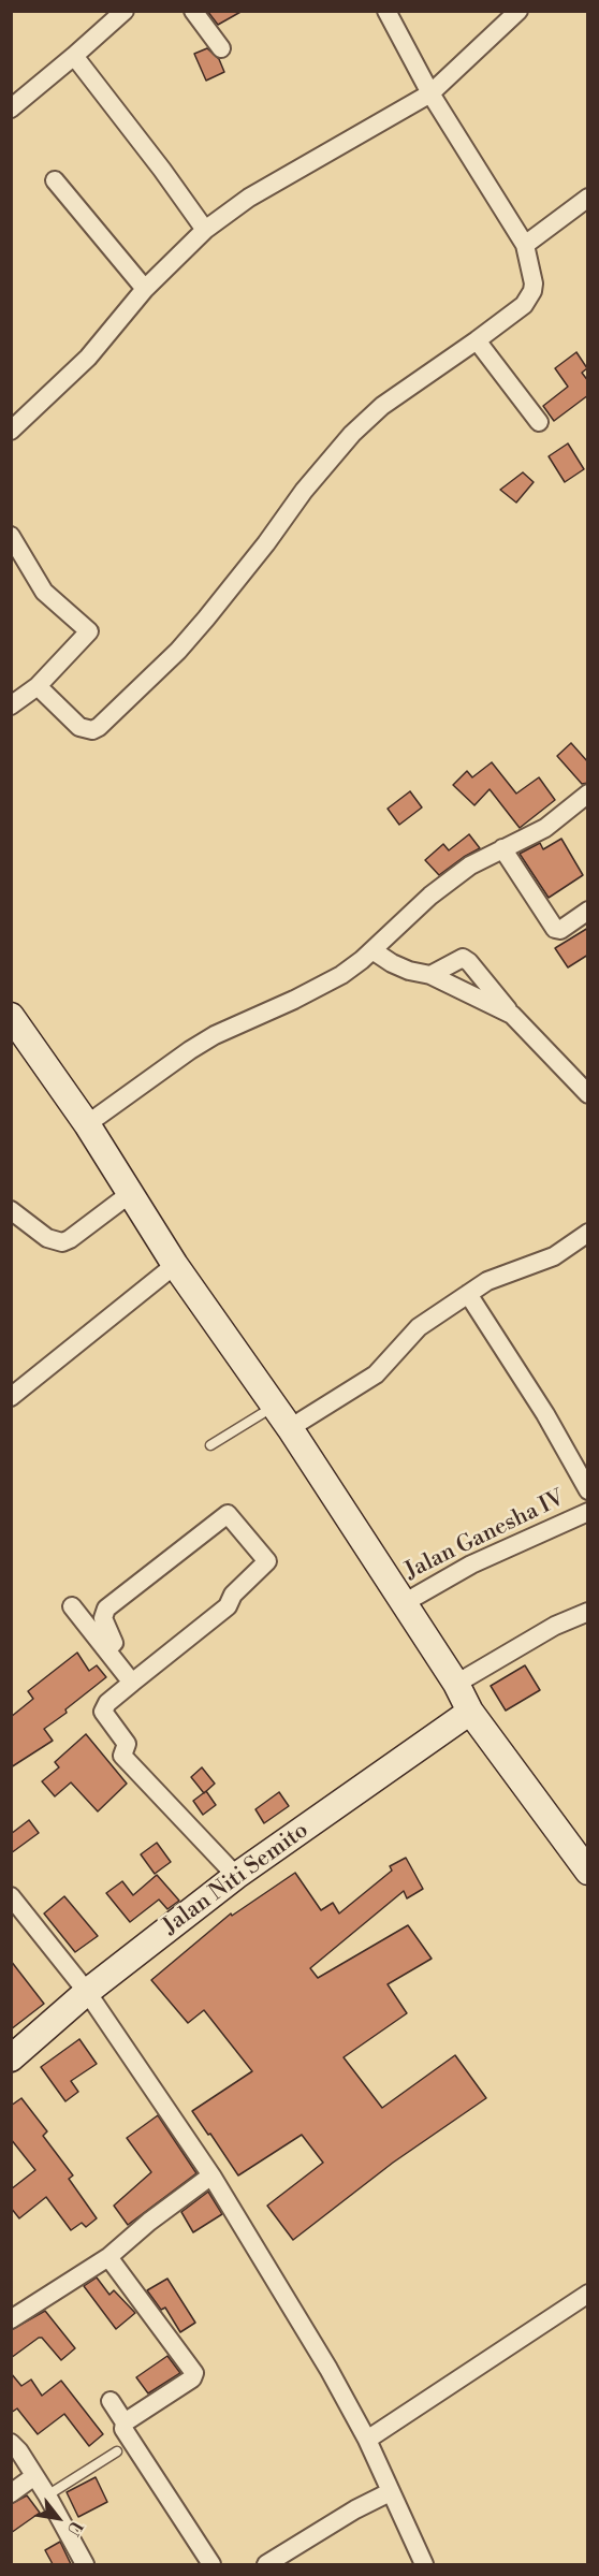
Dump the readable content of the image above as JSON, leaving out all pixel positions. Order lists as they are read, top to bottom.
{
  "streets": {
    "street": ["Jalan Ganesha IV", "Jalan Niti Semito"]
  },
  "north": "bottom right"
}
